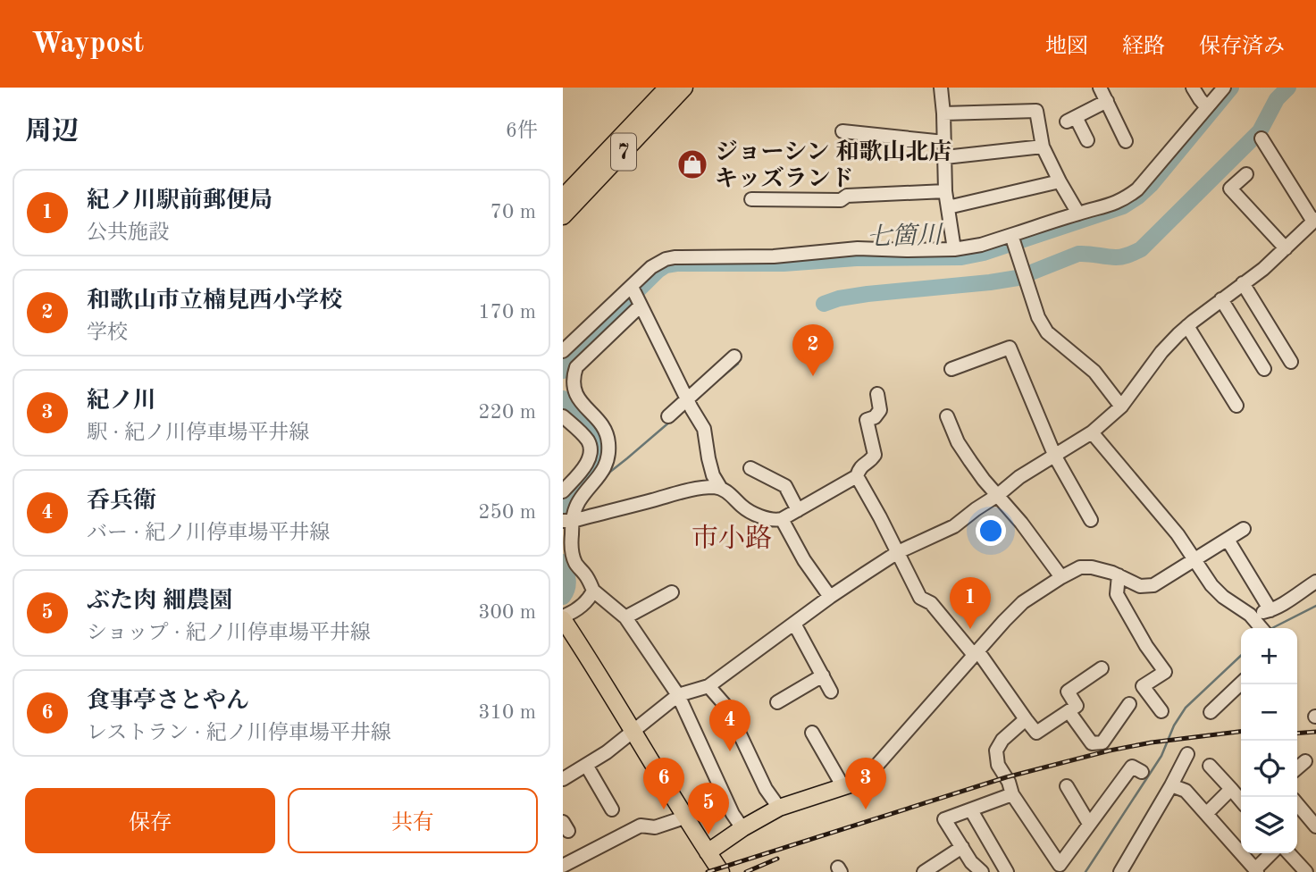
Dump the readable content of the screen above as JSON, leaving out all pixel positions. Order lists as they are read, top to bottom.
{
  "streets": {
    "main road": ["7"]
  },
  "districts": ["市小路"],
  "water": ["七箇川"],
  "places": {
    "shop": ["ジョーシン 和歌山北店 キッズランド"]
  },
  "page": {
    "header": "Waypost",
    "nav": ["地図", "経路", "保存済み"],
    "heading": ["周辺", "6件"],
    "list": [
      {
        "mark": "1",
        "name": "紀ノ川駅前郵便局",
        "note": "公共施設",
        "value": "70 m"
      },
      {
        "mark": "2",
        "name": "和歌山市立楠見西小学校",
        "note": "学校",
        "value": "170 m"
      },
      {
        "mark": "3",
        "name": "紀ノ川",
        "note": "駅 · 紀ノ川停車場平井線",
        "value": "220 m"
      },
      {
        "mark": "4",
        "name": "呑兵衛",
        "note": "バー · 紀ノ川停車場平井線",
        "value": "250 m"
      },
      {
        "mark": "5",
        "name": "ぶた肉 細農園",
        "note": "ショップ · 紀ノ川停車場平井線",
        "value": "300 m"
      },
      {
        "mark": "6",
        "name": "食事亭さとやん",
        "note": "レストラン · 紀ノ川停車場平井線",
        "value": "310 m"
      }
    ],
    "pins": [
      "2",
      "1",
      "4",
      "3",
      "6",
      "5"
    ],
    "map_buttons": ["+", "−"],
    "buttons": ["保存", "共有"]
  }
}
